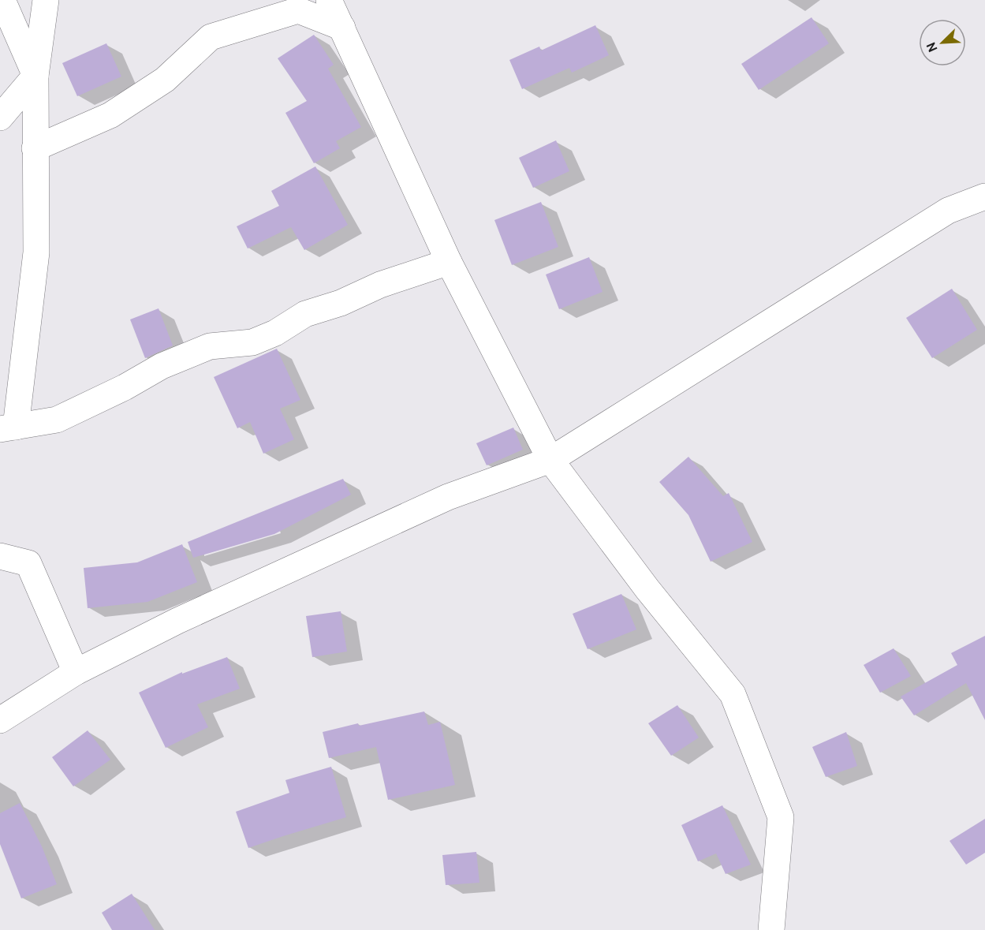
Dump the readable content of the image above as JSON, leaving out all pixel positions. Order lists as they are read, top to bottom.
{
  "north": "bottom left"
}
